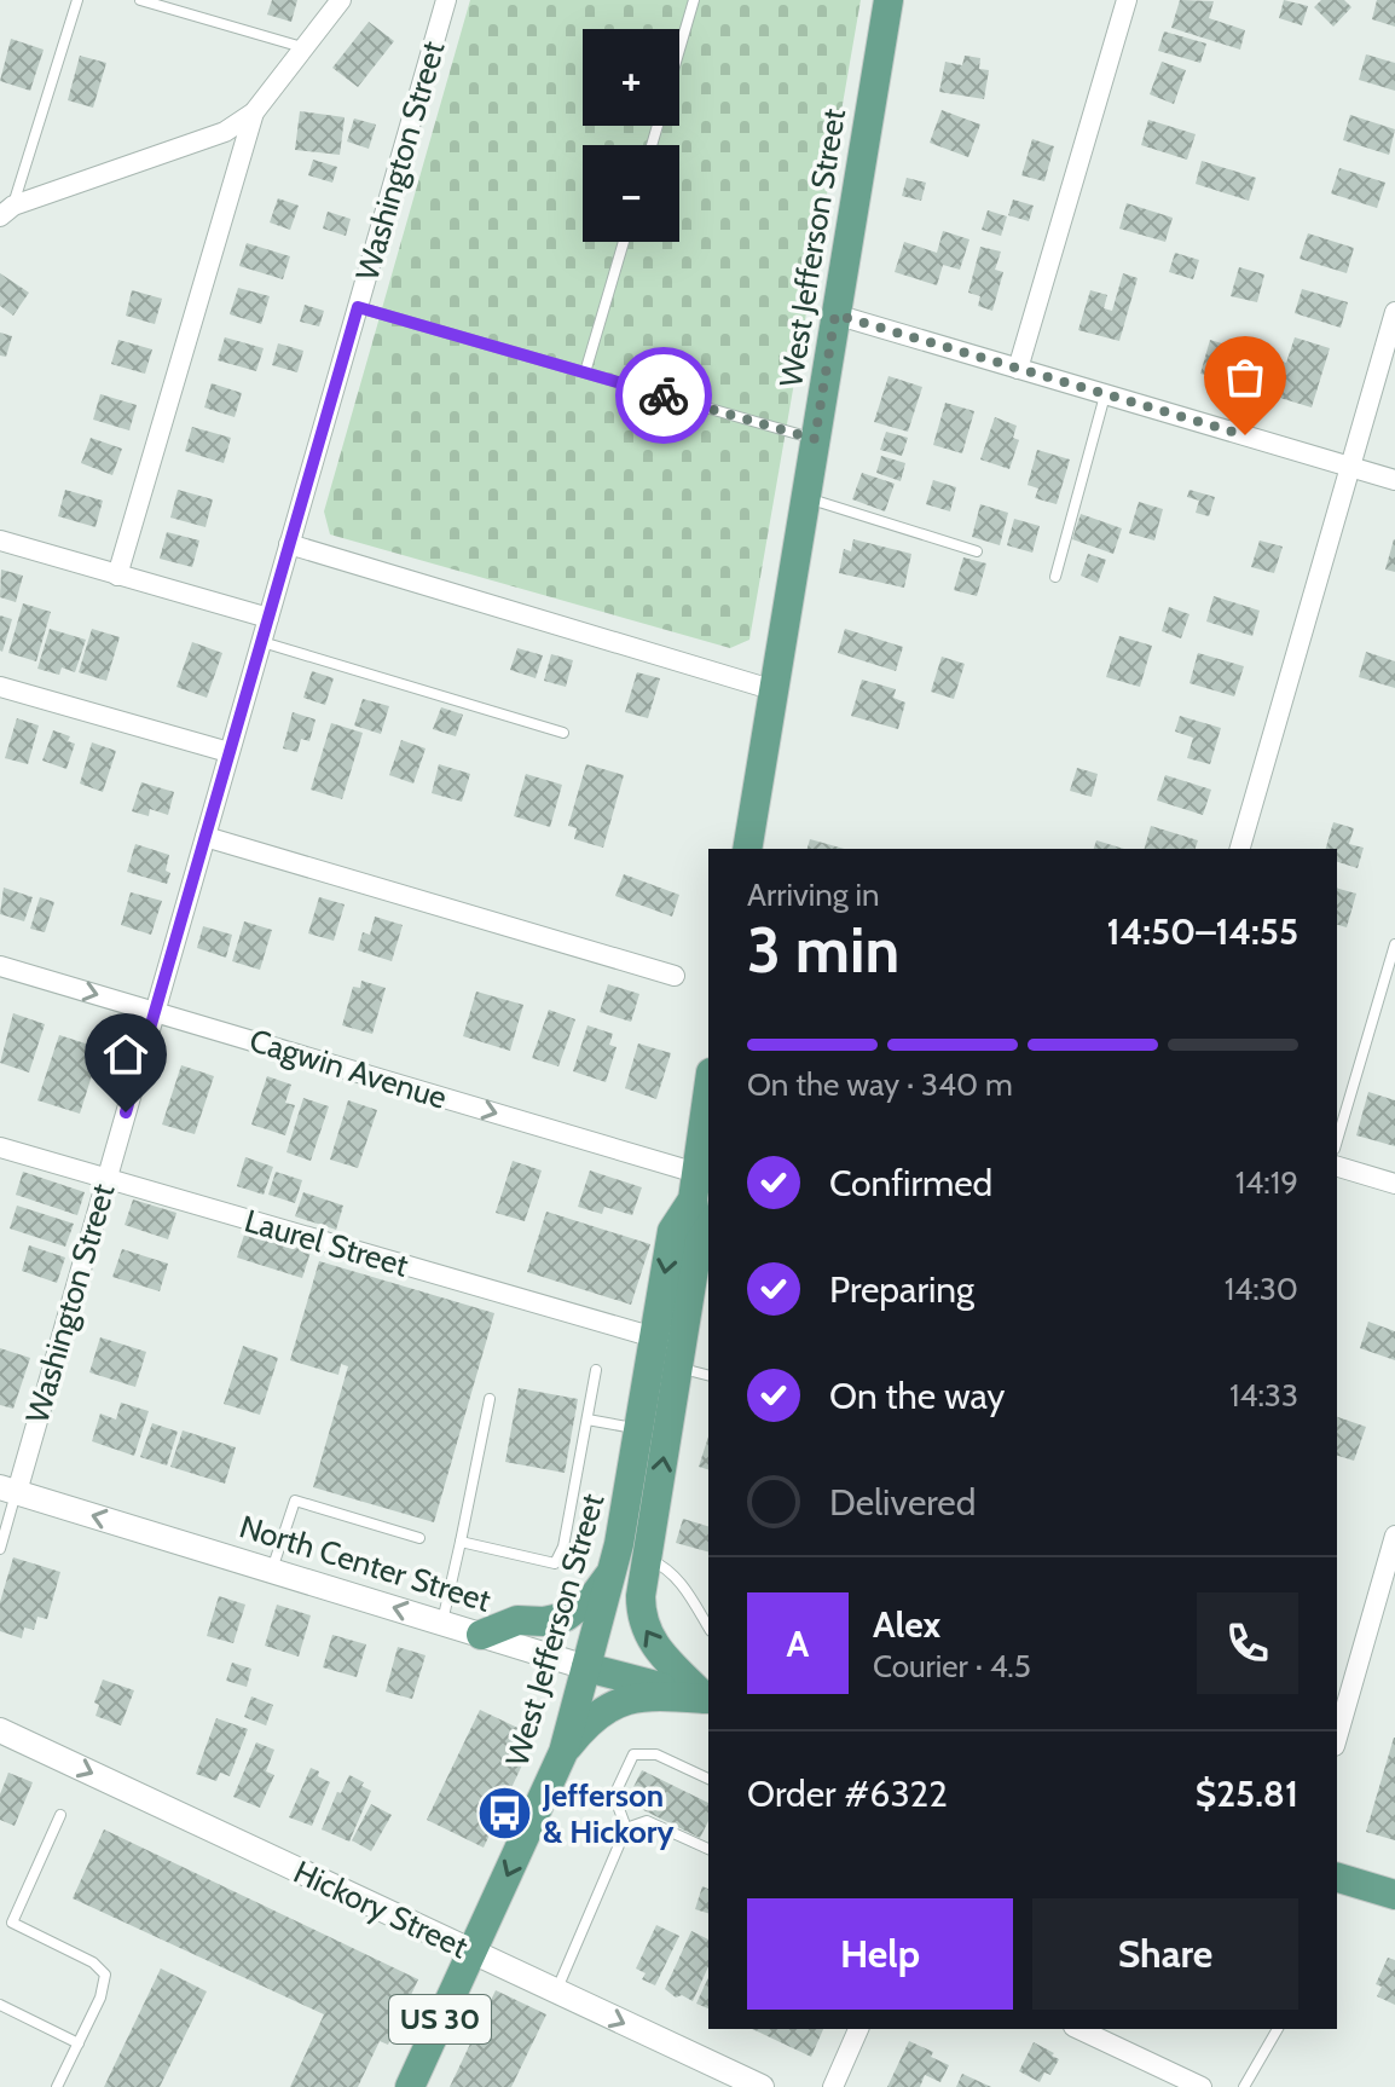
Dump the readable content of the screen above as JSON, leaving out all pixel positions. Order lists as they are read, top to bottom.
{
  "streets": {
    "main road": ["West Jefferson Street", "North Center Street", "US 30"],
    "street": [
      "Washington Street",
      "Cagwin Avenue",
      "Laurel Street",
      "Hickory Street"
    ]
  },
  "crossings": [
    ["Washington Street", "Cagwin Avenue"],
    ["Washington Street", "Laurel Street"],
    ["Washington Street", "North Center Street"],
    ["West Jefferson Street", "Cagwin Avenue"],
    ["West Jefferson Street", "Laurel Street"],
    ["West Jefferson Street", "North Center Street"],
    ["West Jefferson Street", "Hickory Street"]
  ],
  "one_way": ["Cagwin Avenue", "North Center Street", "Hickory Street"],
  "places": {
    "bus stop": ["Jefferson & Hickory"]
  },
  "page": {
    "map_buttons": ["+", "−"],
    "heading": ["3 min", "Arriving in", "14:50–14:55"],
    "panel": [
      "Alex",
      "Courier · 4.5",
      "Order #6322",
      "$25.81"
    ],
    "bar": "On the way · 340 m",
    "list": [
      ["Confirmed", "14:19"],
      ["Preparing", "14:30"],
      ["On the way", "14:33"],
      "Delivered"
    ],
    "round": "A",
    "buttons": ["Help", "Share"]
  }
}
